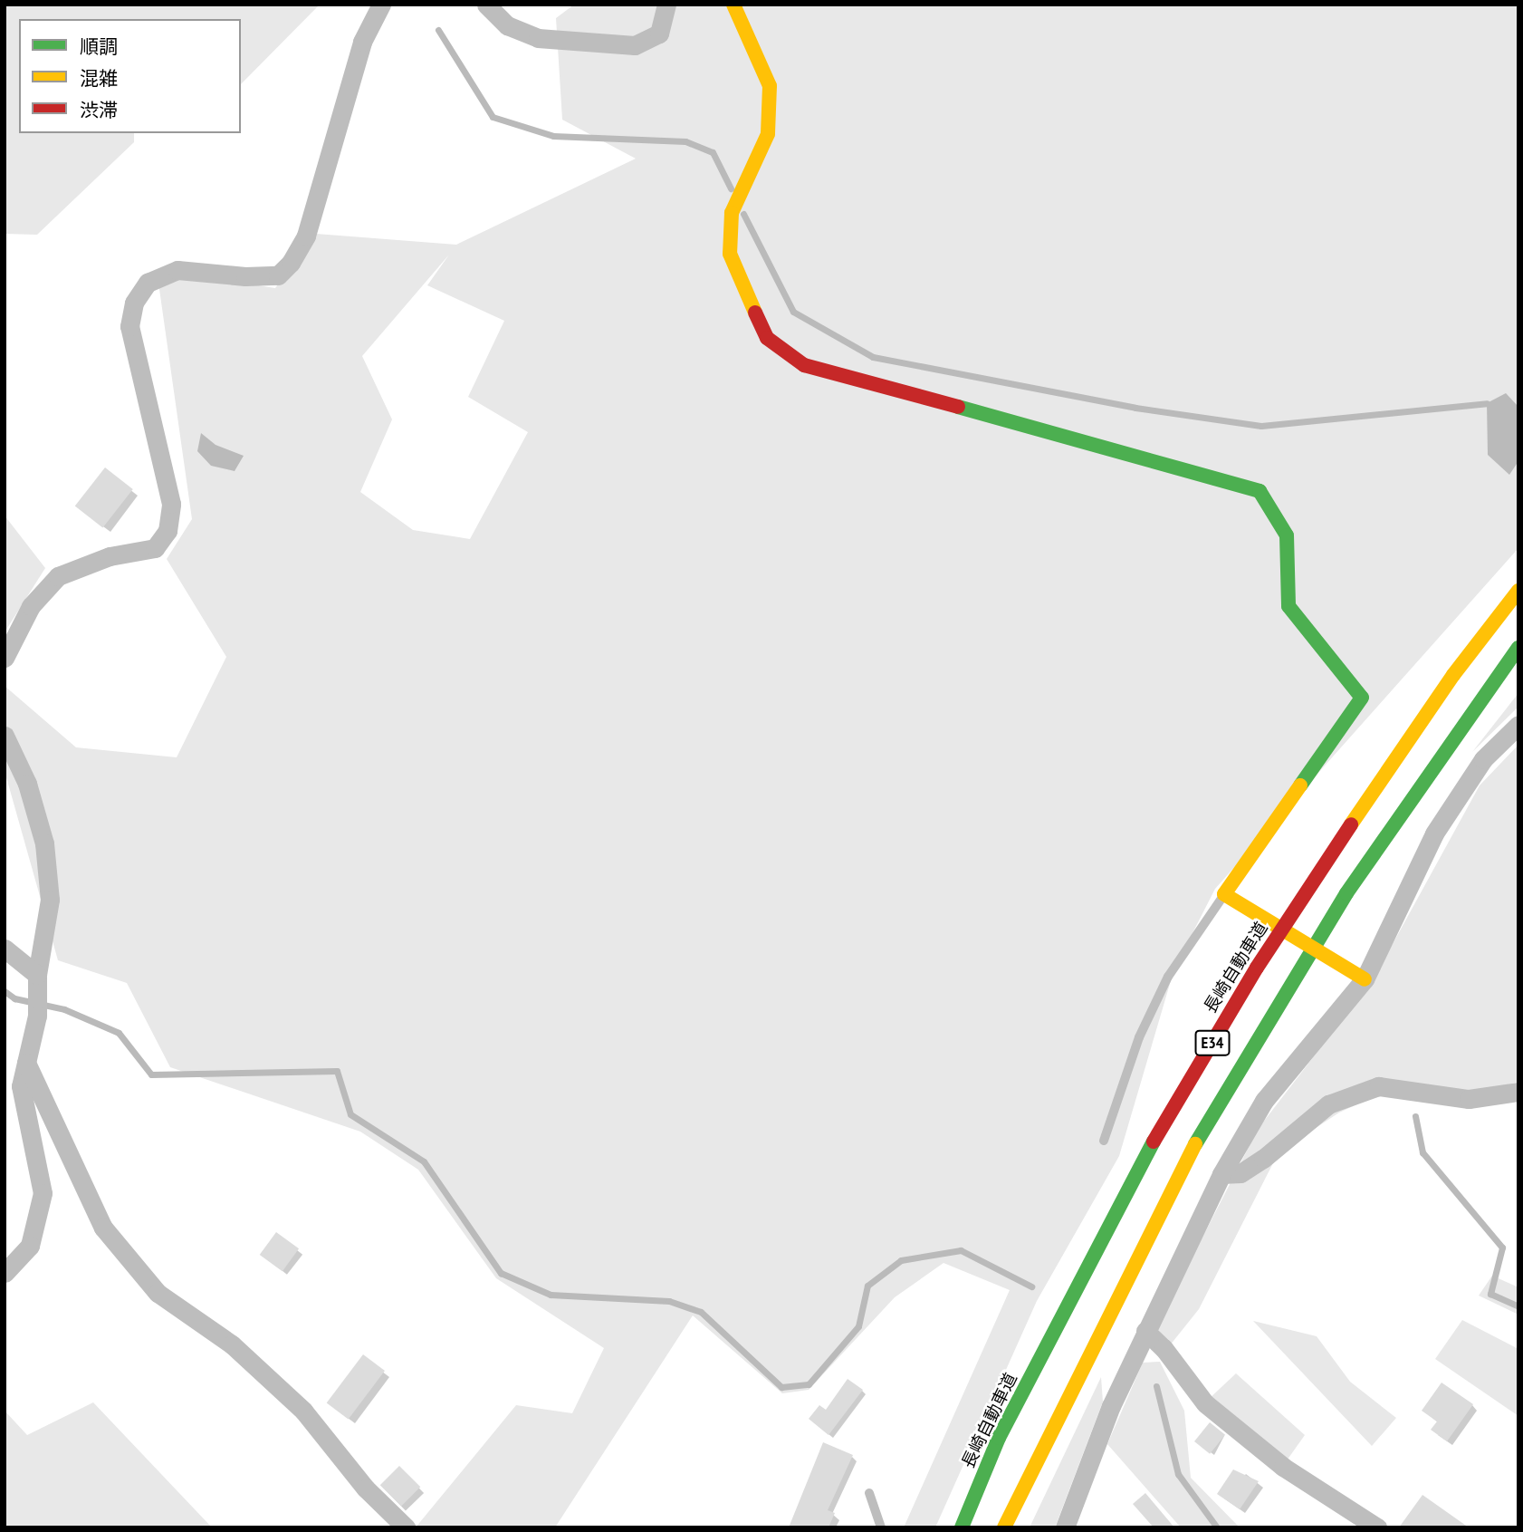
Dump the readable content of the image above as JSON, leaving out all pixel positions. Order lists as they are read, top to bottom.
{
  "streets": {
    "main road": ["長崎自動車道", "E34"]
  },
  "legend": ["順調", "混雑", "渋滞"]
}
